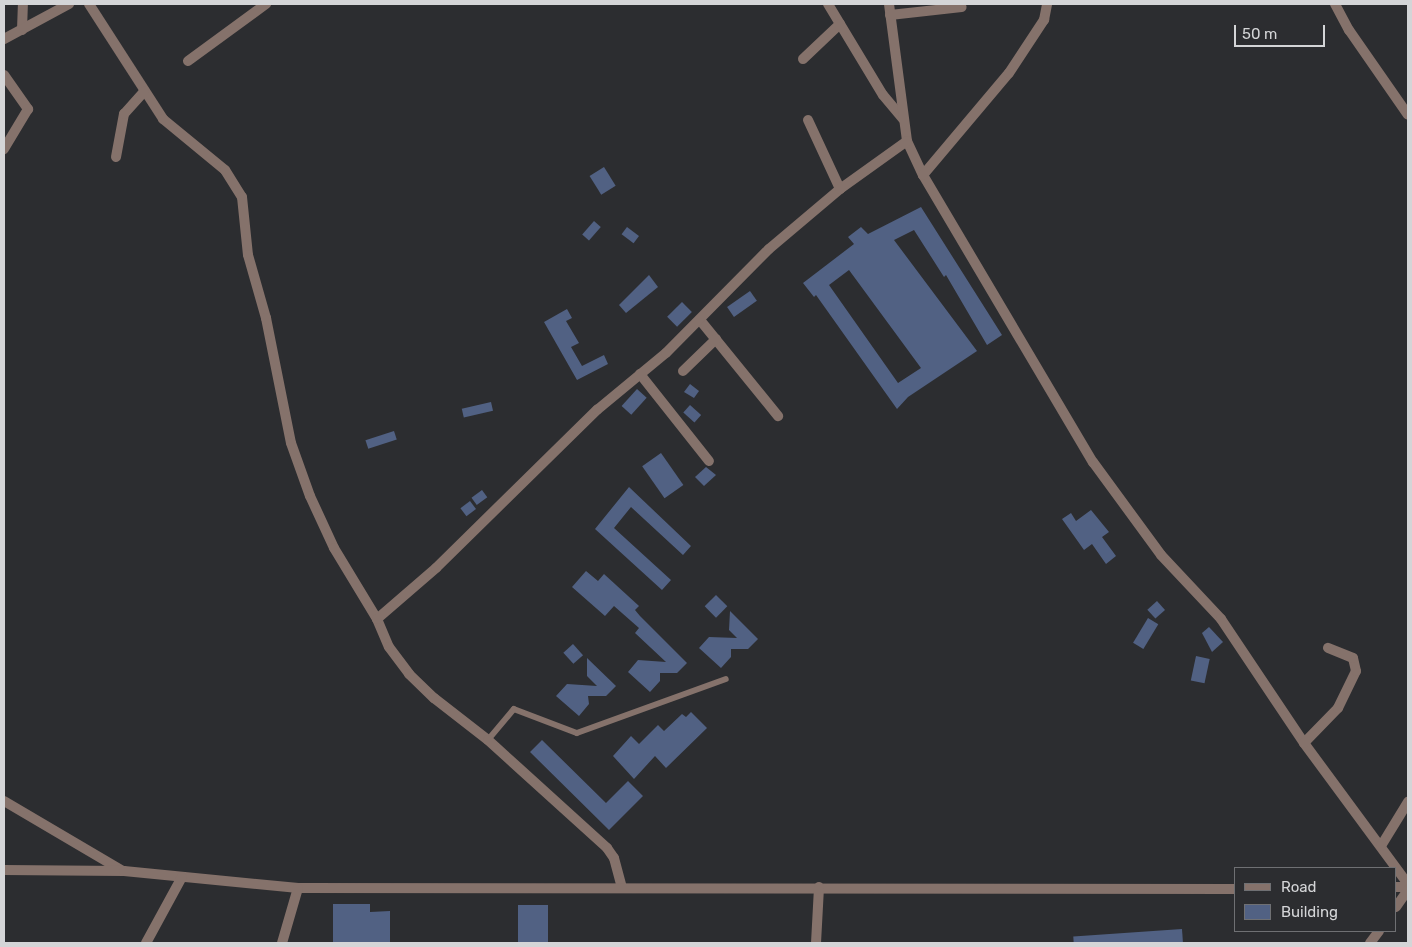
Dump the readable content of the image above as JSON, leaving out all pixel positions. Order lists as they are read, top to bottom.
{
  "legend": ["Road", "Building"],
  "scale_bar": "50 m"
}
